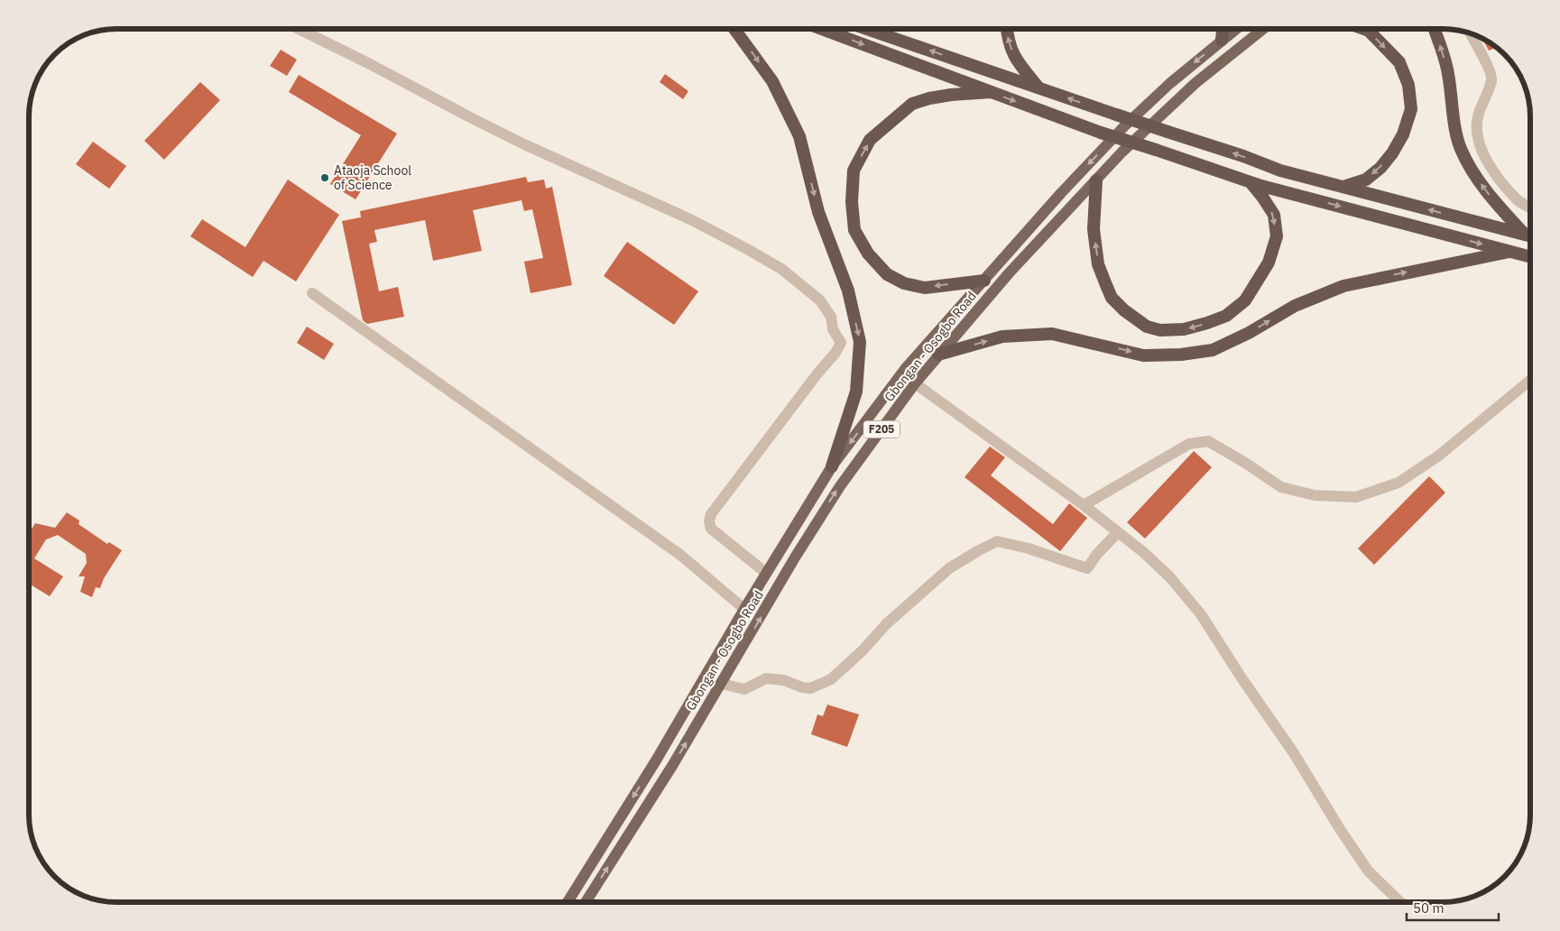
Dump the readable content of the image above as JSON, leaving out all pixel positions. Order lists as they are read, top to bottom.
{
  "streets": {
    "main road": ["Gbongan - Osogbo Road", "F205"]
  },
  "places": ["Ataoja School of Science"],
  "scale_bar": "50 m"
}
